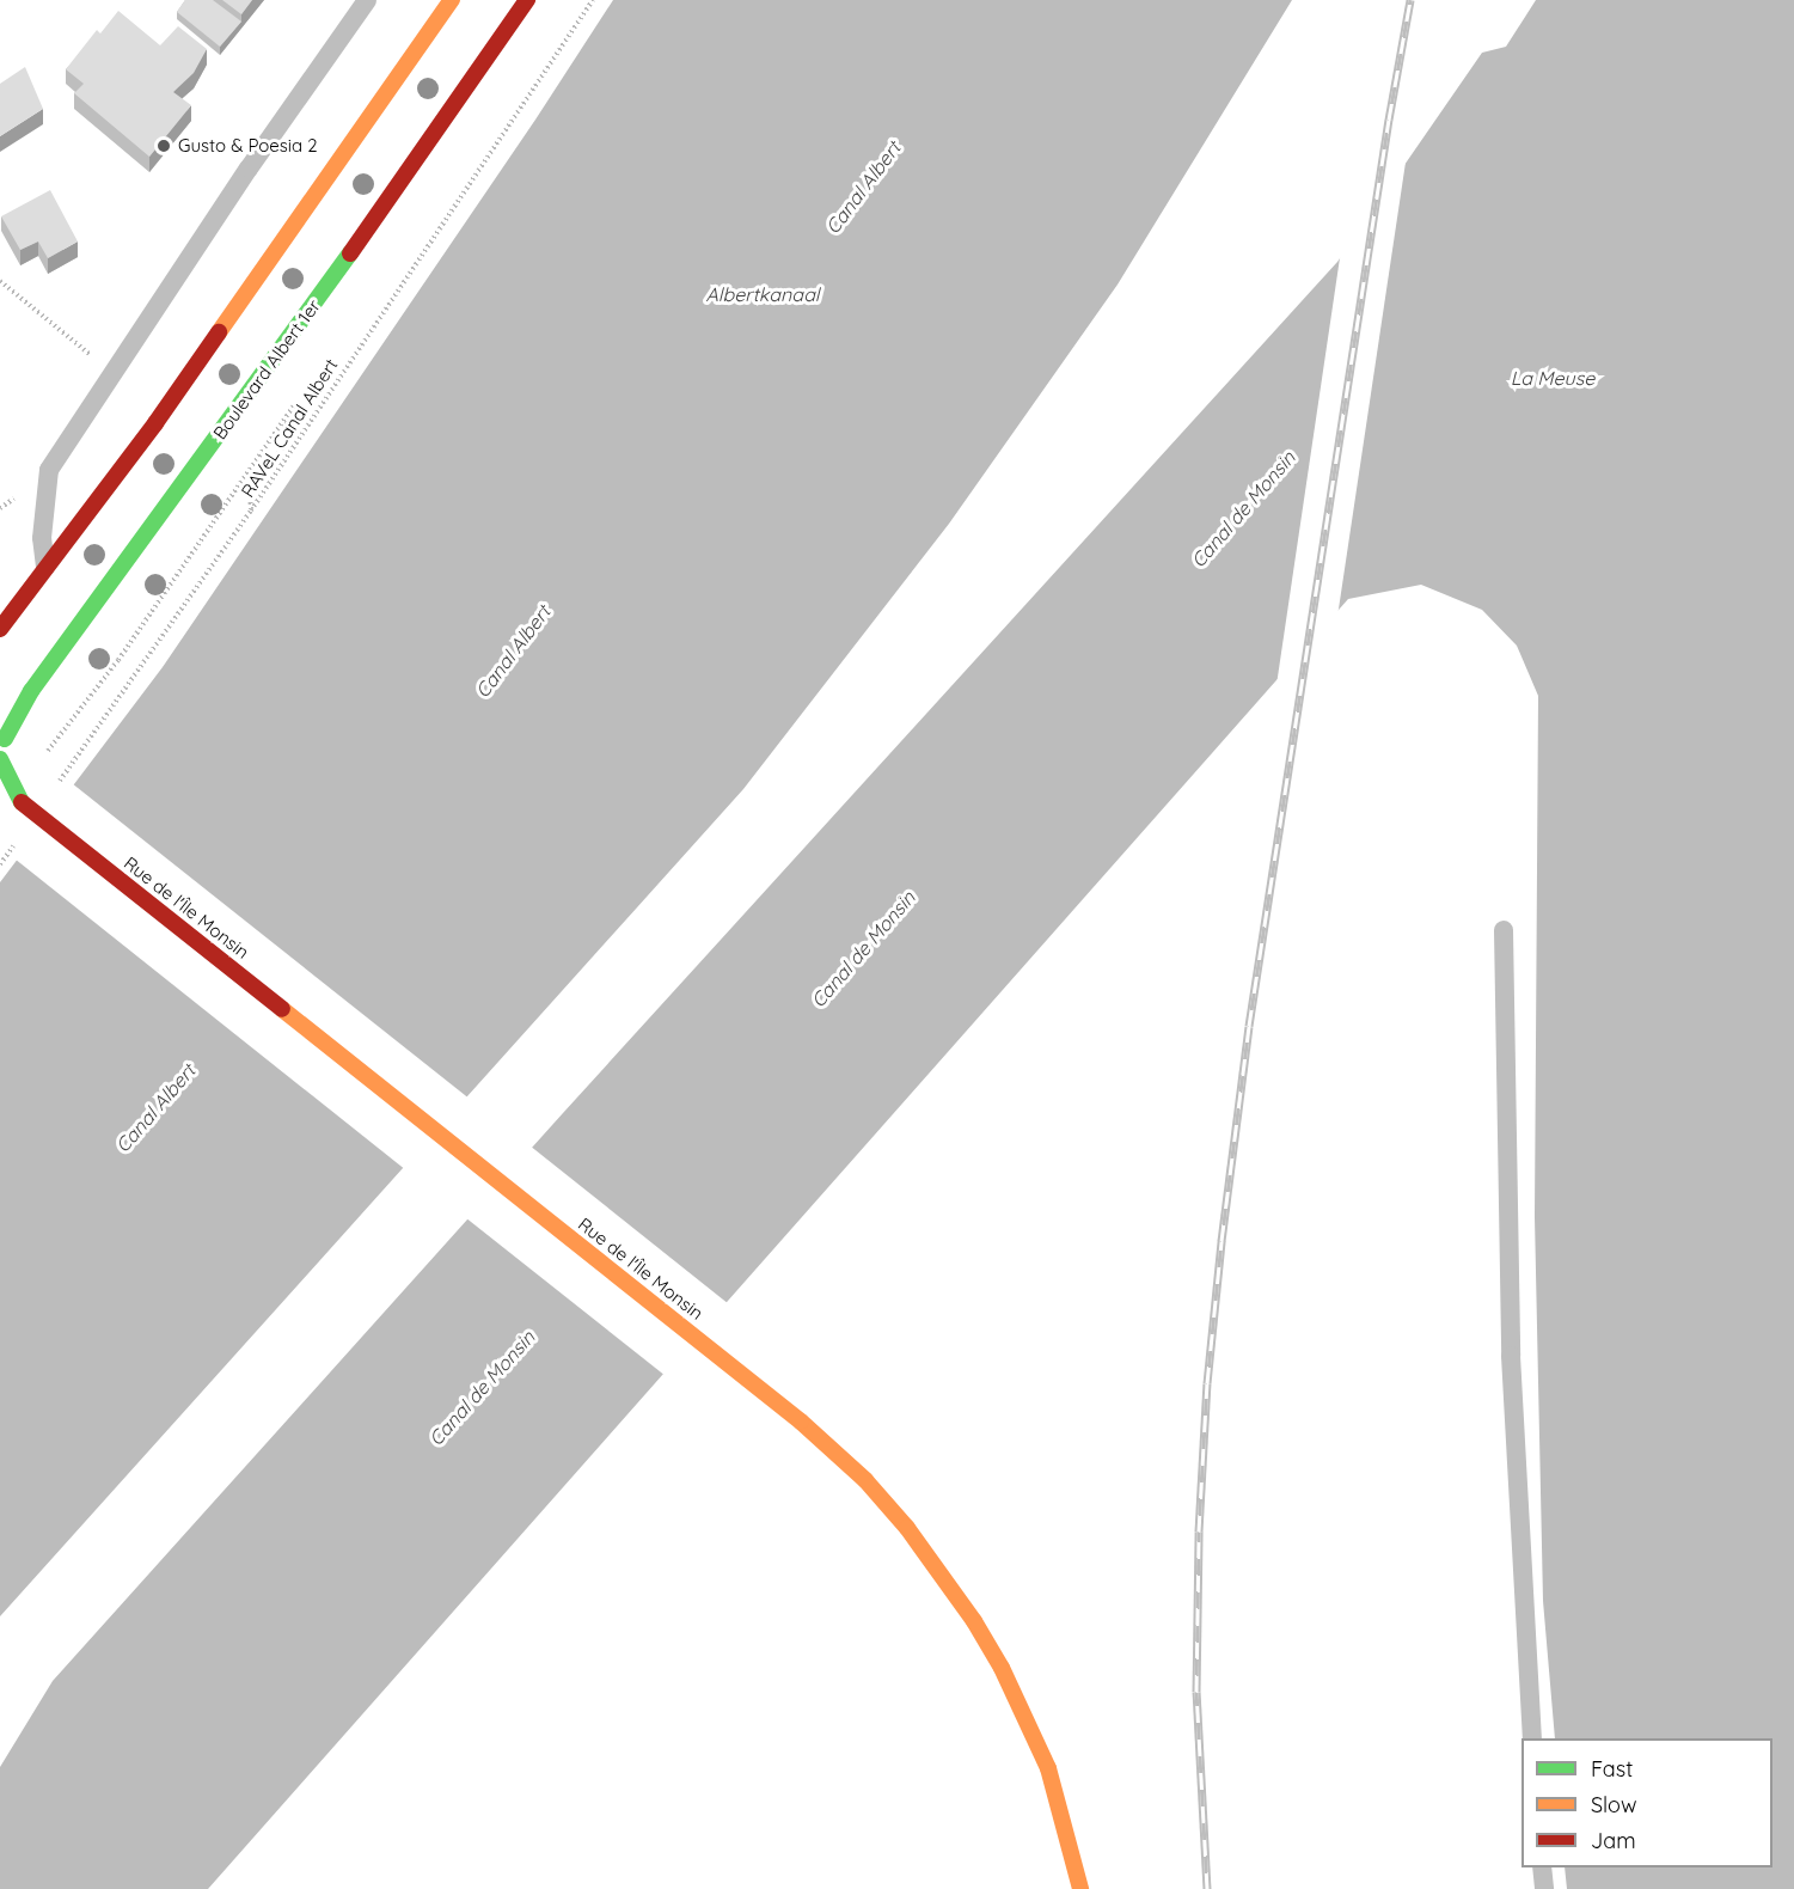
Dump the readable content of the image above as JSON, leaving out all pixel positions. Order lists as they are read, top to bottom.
{
  "streets": {
    "main road": ["Boulevard Albert 1er", "Rue de l'Île Monsin"],
    "path": ["RAVeL Canal Albert"]
  },
  "water": [
    "Canal Albert",
    "Albertkanaal",
    "La Meuse",
    "Canal de Monsin"
  ],
  "places": ["Gusto & Poesia 2"],
  "legend": ["Fast", "Slow", "Jam"]
}
